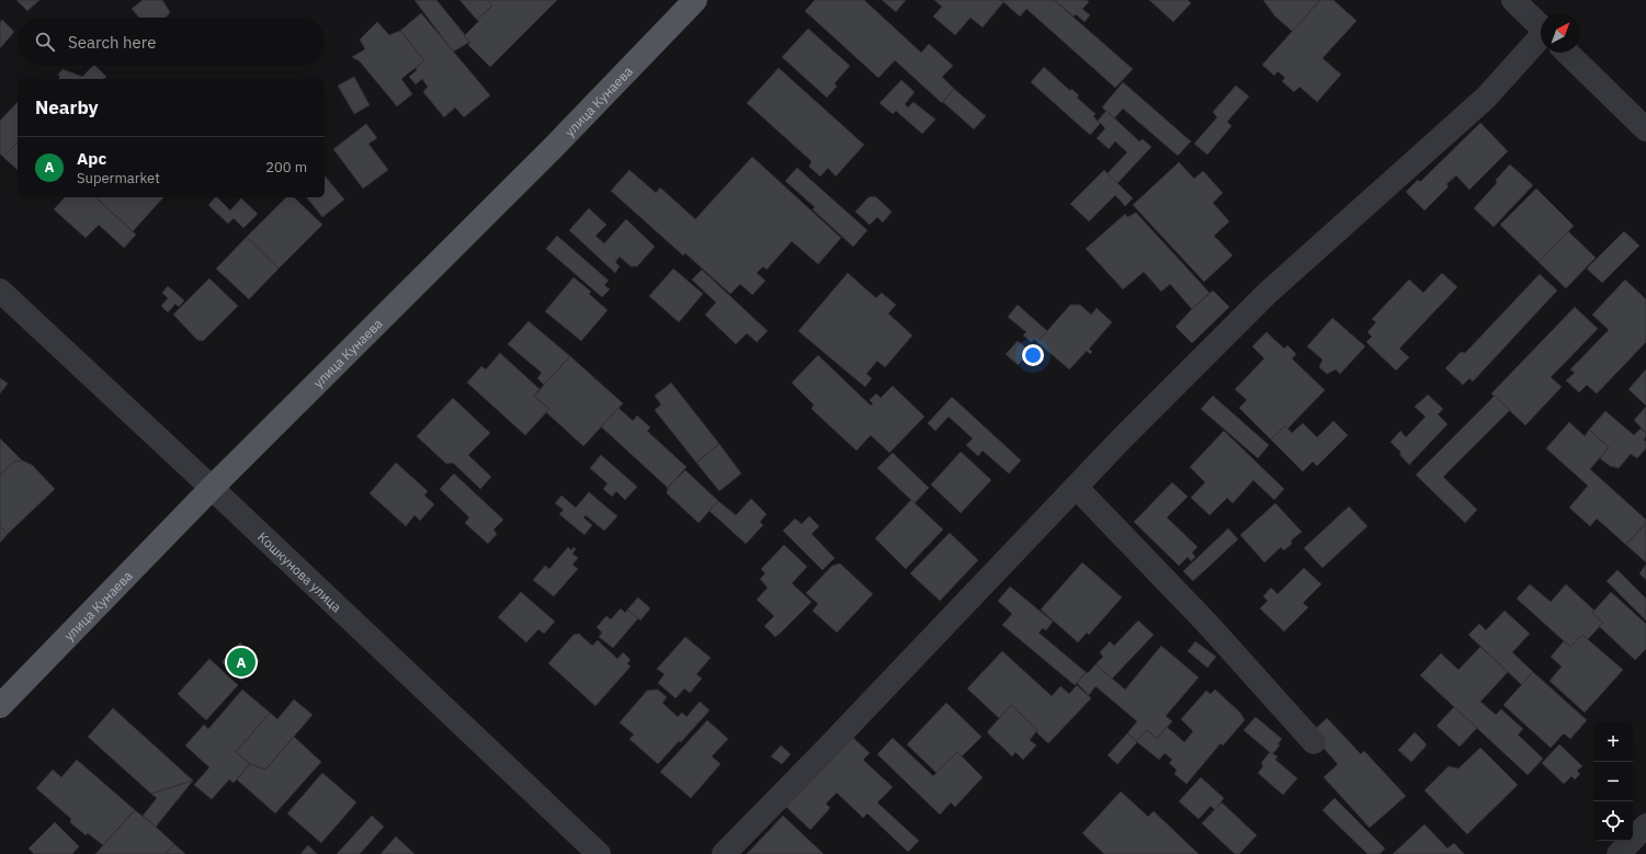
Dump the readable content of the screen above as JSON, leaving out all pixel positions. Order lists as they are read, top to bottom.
{
  "streets": {
    "main road": ["улица Кунаева"],
    "street": ["Кошкунова улица"]
  },
  "crossings": [
    ["улица Кунаева", "Кошкунова улица"]
  ],
  "north": "top right",
  "page": {
    "search": "Search here",
    "heading": "Nearby",
    "list": [
      {
        "mark": "A",
        "name": "Арс",
        "note": "Supermarket",
        "value": "200 m"
      }
    ],
    "pins": "A",
    "map_buttons": ["+", "−"]
  }
}
